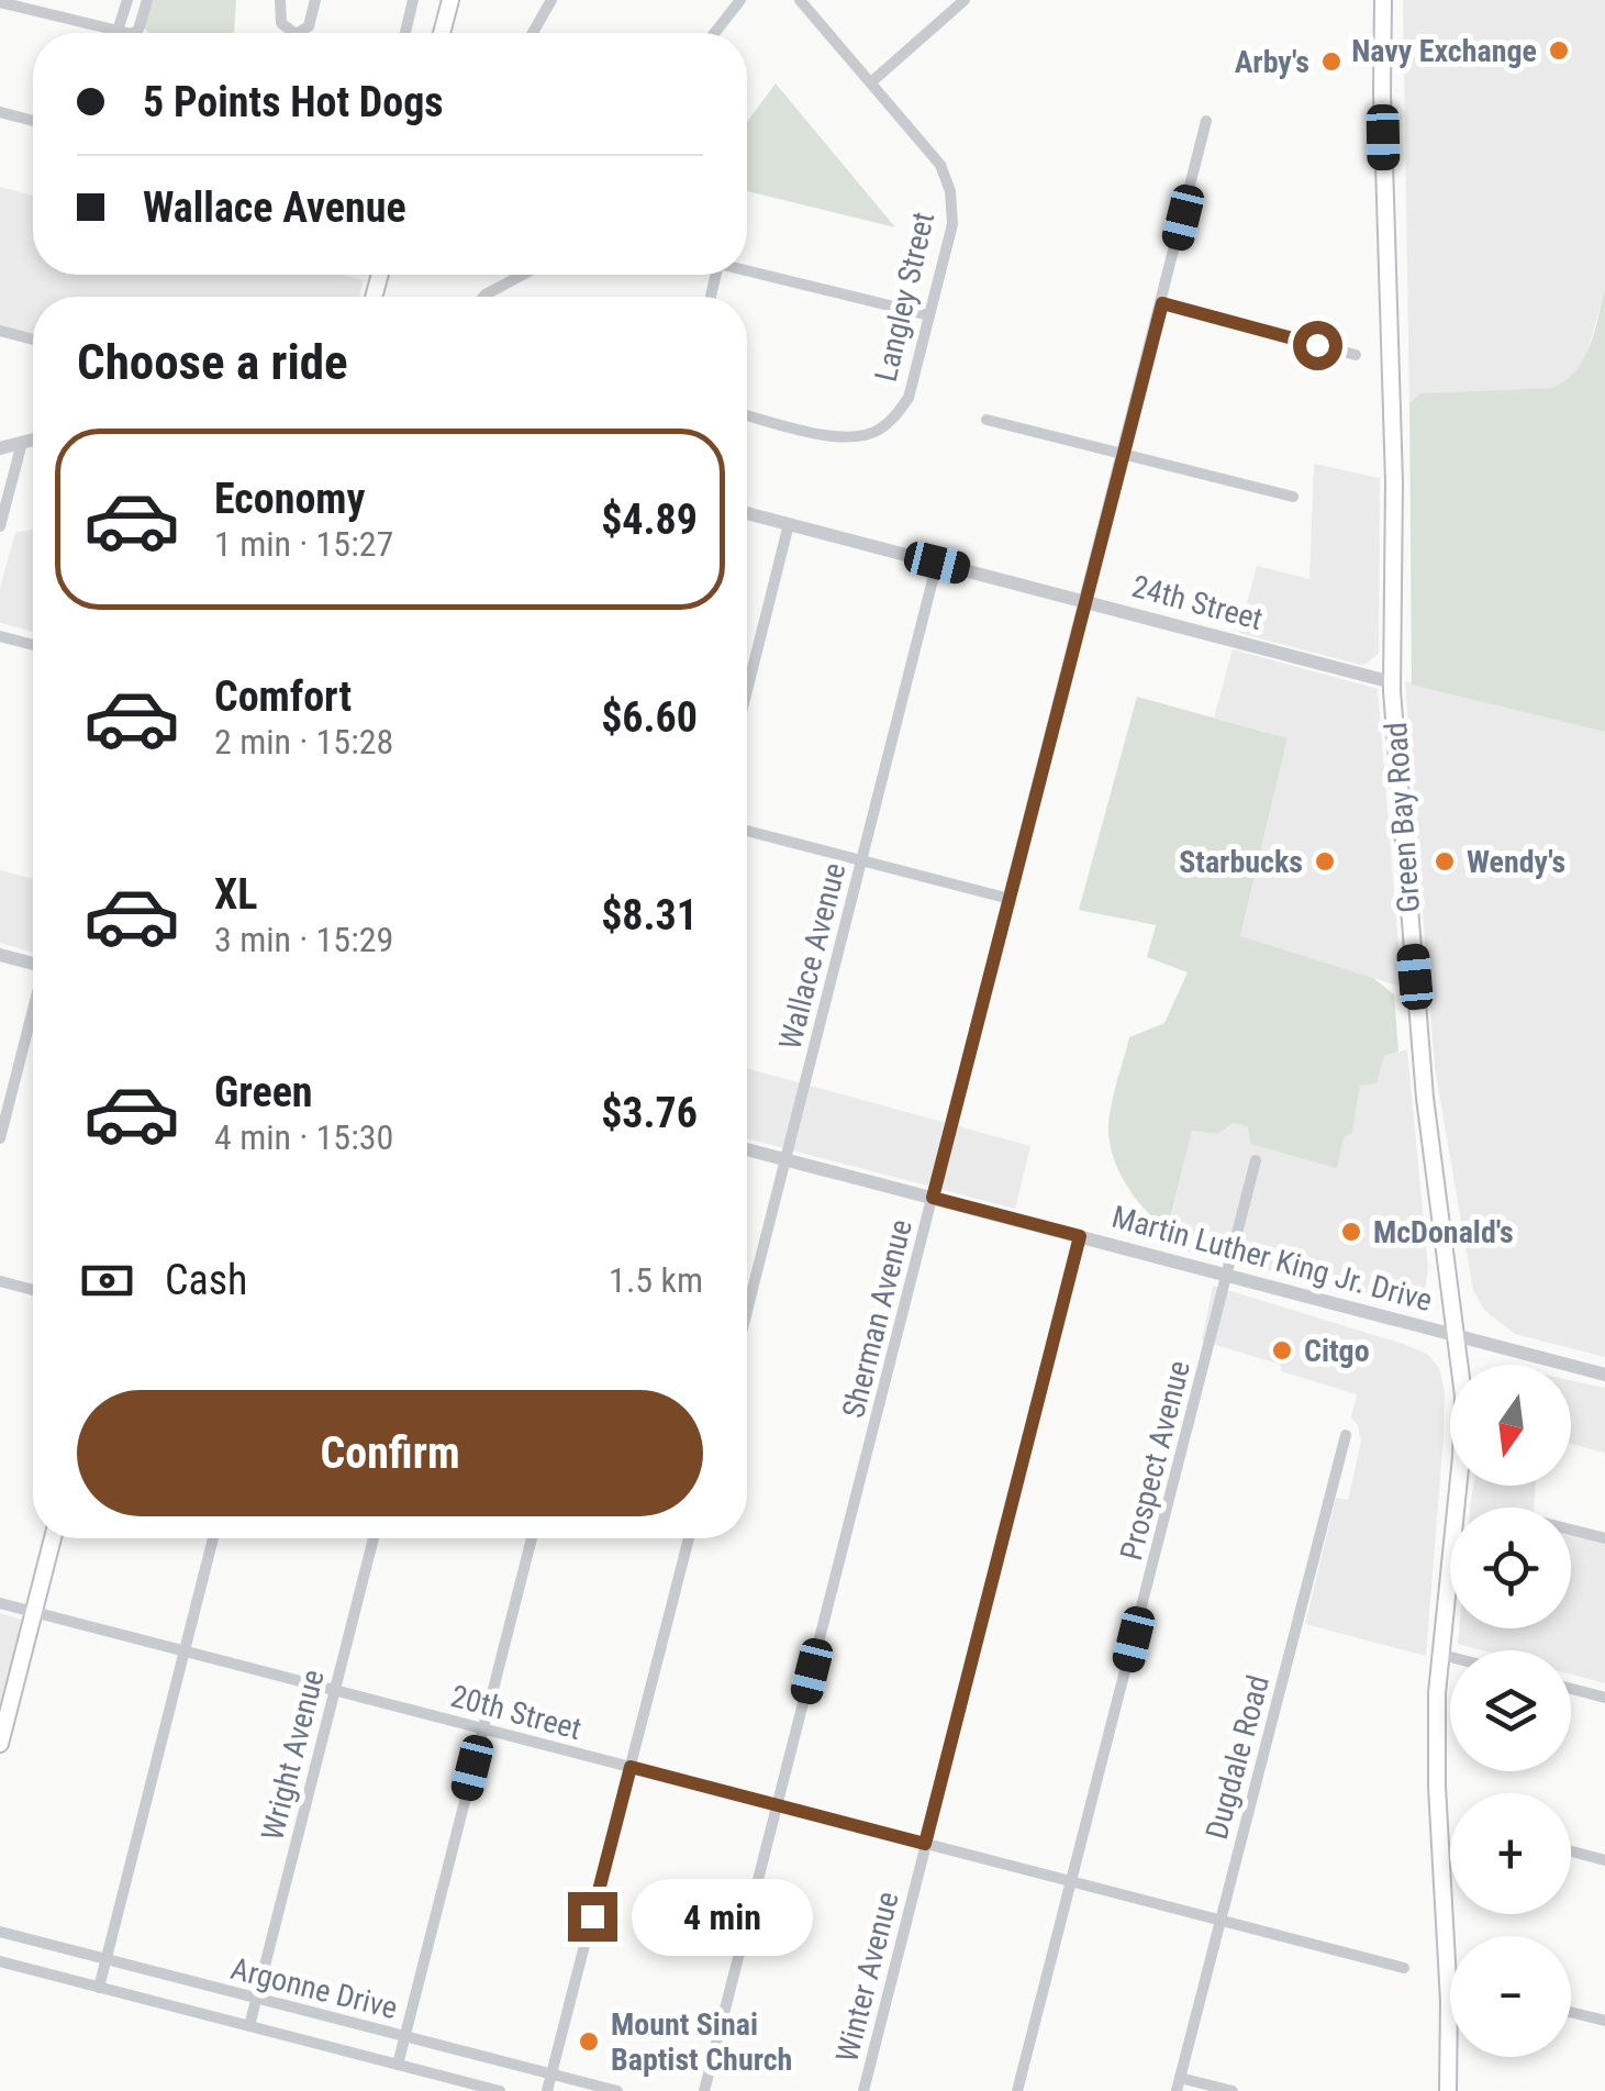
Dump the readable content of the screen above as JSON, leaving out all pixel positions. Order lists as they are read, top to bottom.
{
  "streets": {
    "main road": ["Green Bay Road"],
    "street": [
      "Langley Street",
      "24th Street",
      "Wallace Avenue",
      "Martin Luther King Jr. Drive",
      "Sherman Avenue",
      "Prospect Avenue",
      "20th Street",
      "Wright Avenue",
      "Dugdale Road",
      "Winter Avenue",
      "Argonne Drive"
    ]
  },
  "crossings": [
    ["24th Street", "Green Bay Road"],
    ["24th Street", "Wallace Avenue"],
    ["24th Street", "Sherman Avenue"],
    ["Green Bay Road", "Martin Luther King Jr. Drive"],
    ["Wallace Avenue", "Martin Luther King Jr. Drive"],
    ["Martin Luther King Jr. Drive", "Sherman Avenue"],
    ["Martin Luther King Jr. Drive", "Prospect Avenue"],
    ["Martin Luther King Jr. Drive", "Winter Avenue"],
    ["Sherman Avenue", "20th Street"],
    ["Prospect Avenue", "20th Street"],
    ["20th Street", "Wright Avenue"],
    ["20th Street", "Dugdale Road"],
    ["20th Street", "Winter Avenue"],
    ["Wright Avenue", "Argonne Drive"]
  ],
  "places": [
    "Navy Exchange",
    "Arby's",
    "Starbucks",
    "Wendy's",
    "McDonald's",
    "Citgo",
    "Mount Sinai Baptist Church"
  ],
  "north": "bottom",
  "page": {
    "banner": ["5 Points Hot Dogs", "Wallace Avenue"],
    "heading": "Choose a ride",
    "list": [
      {
        "name": "Economy",
        "note": "1 min · 15:27",
        "value": "$4.89"
      },
      {
        "name": "Comfort",
        "note": "2 min · 15:28",
        "value": "$6.60"
      },
      {
        "name": "XL",
        "note": "3 min · 15:29",
        "value": "$8.31"
      },
      {
        "name": "Green",
        "note": "4 min · 15:30",
        "value": "$3.76"
      }
    ],
    "pay": ["Cash", "1.5 km"],
    "map_buttons": ["+", "−"],
    "buttons": "Confirm",
    "bubble": "4 min"
  }
}
